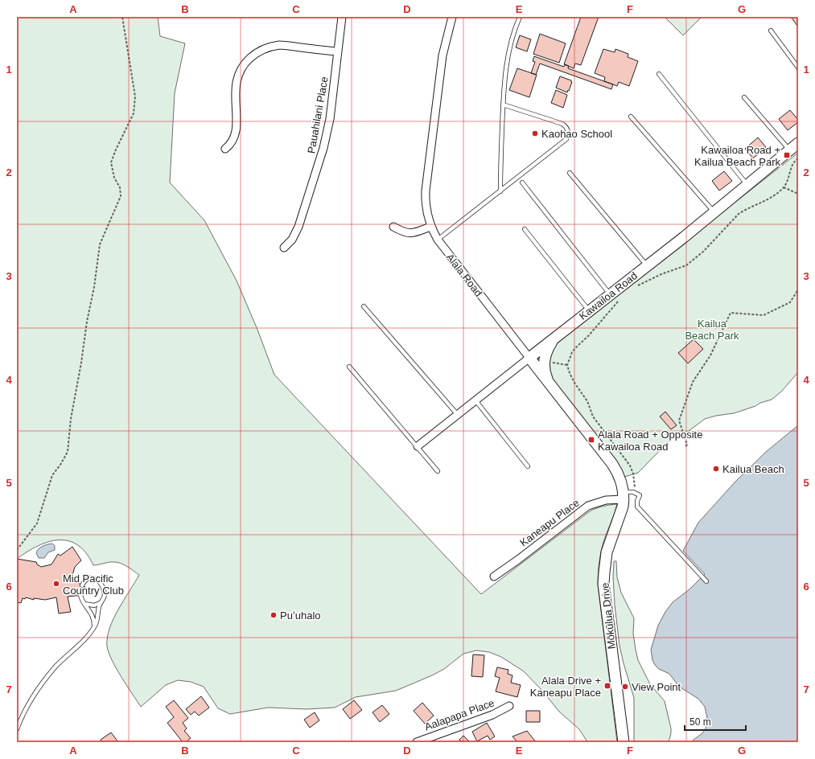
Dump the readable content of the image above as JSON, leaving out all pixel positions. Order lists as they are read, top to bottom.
{
  "streets": {
    "street": [
      "Pauahilani Place",
      "Alala Road",
      "Kawailoa Road",
      "Kaneapu Place",
      "Mōkūlua Drive",
      "Aalapapa Place"
    ]
  },
  "crossings": [
    ["Alala Road", "Kawailoa Road"],
    ["Alala Road", "Kaneapu Place"],
    ["Alala Road", "Mōkūlua Drive"],
    ["Kaneapu Place", "Mōkūlua Drive"]
  ],
  "parks": ["Kailua Beach Park"],
  "places": {
    "other": [
      "Kaohao School",
      "Kailua Beach",
      "Mid Pacific Country Club",
      "Puʻuhalo",
      "View Point"
    ],
    "transit": ["Kawailoa Road + Kailua Beach Park", "Alala Road + Opposite Kawailoa Road", "Alala Drive + Kaneapu Place"]
  },
  "scale_bar": "50 m",
  "grid": {
    "columns": [
      "A",
      "B",
      "C",
      "D",
      "E",
      "F",
      "G"
    ],
    "rows": [
      "1",
      "2",
      "3",
      "4",
      "5",
      "6",
      "7"
    ]
  }
}
